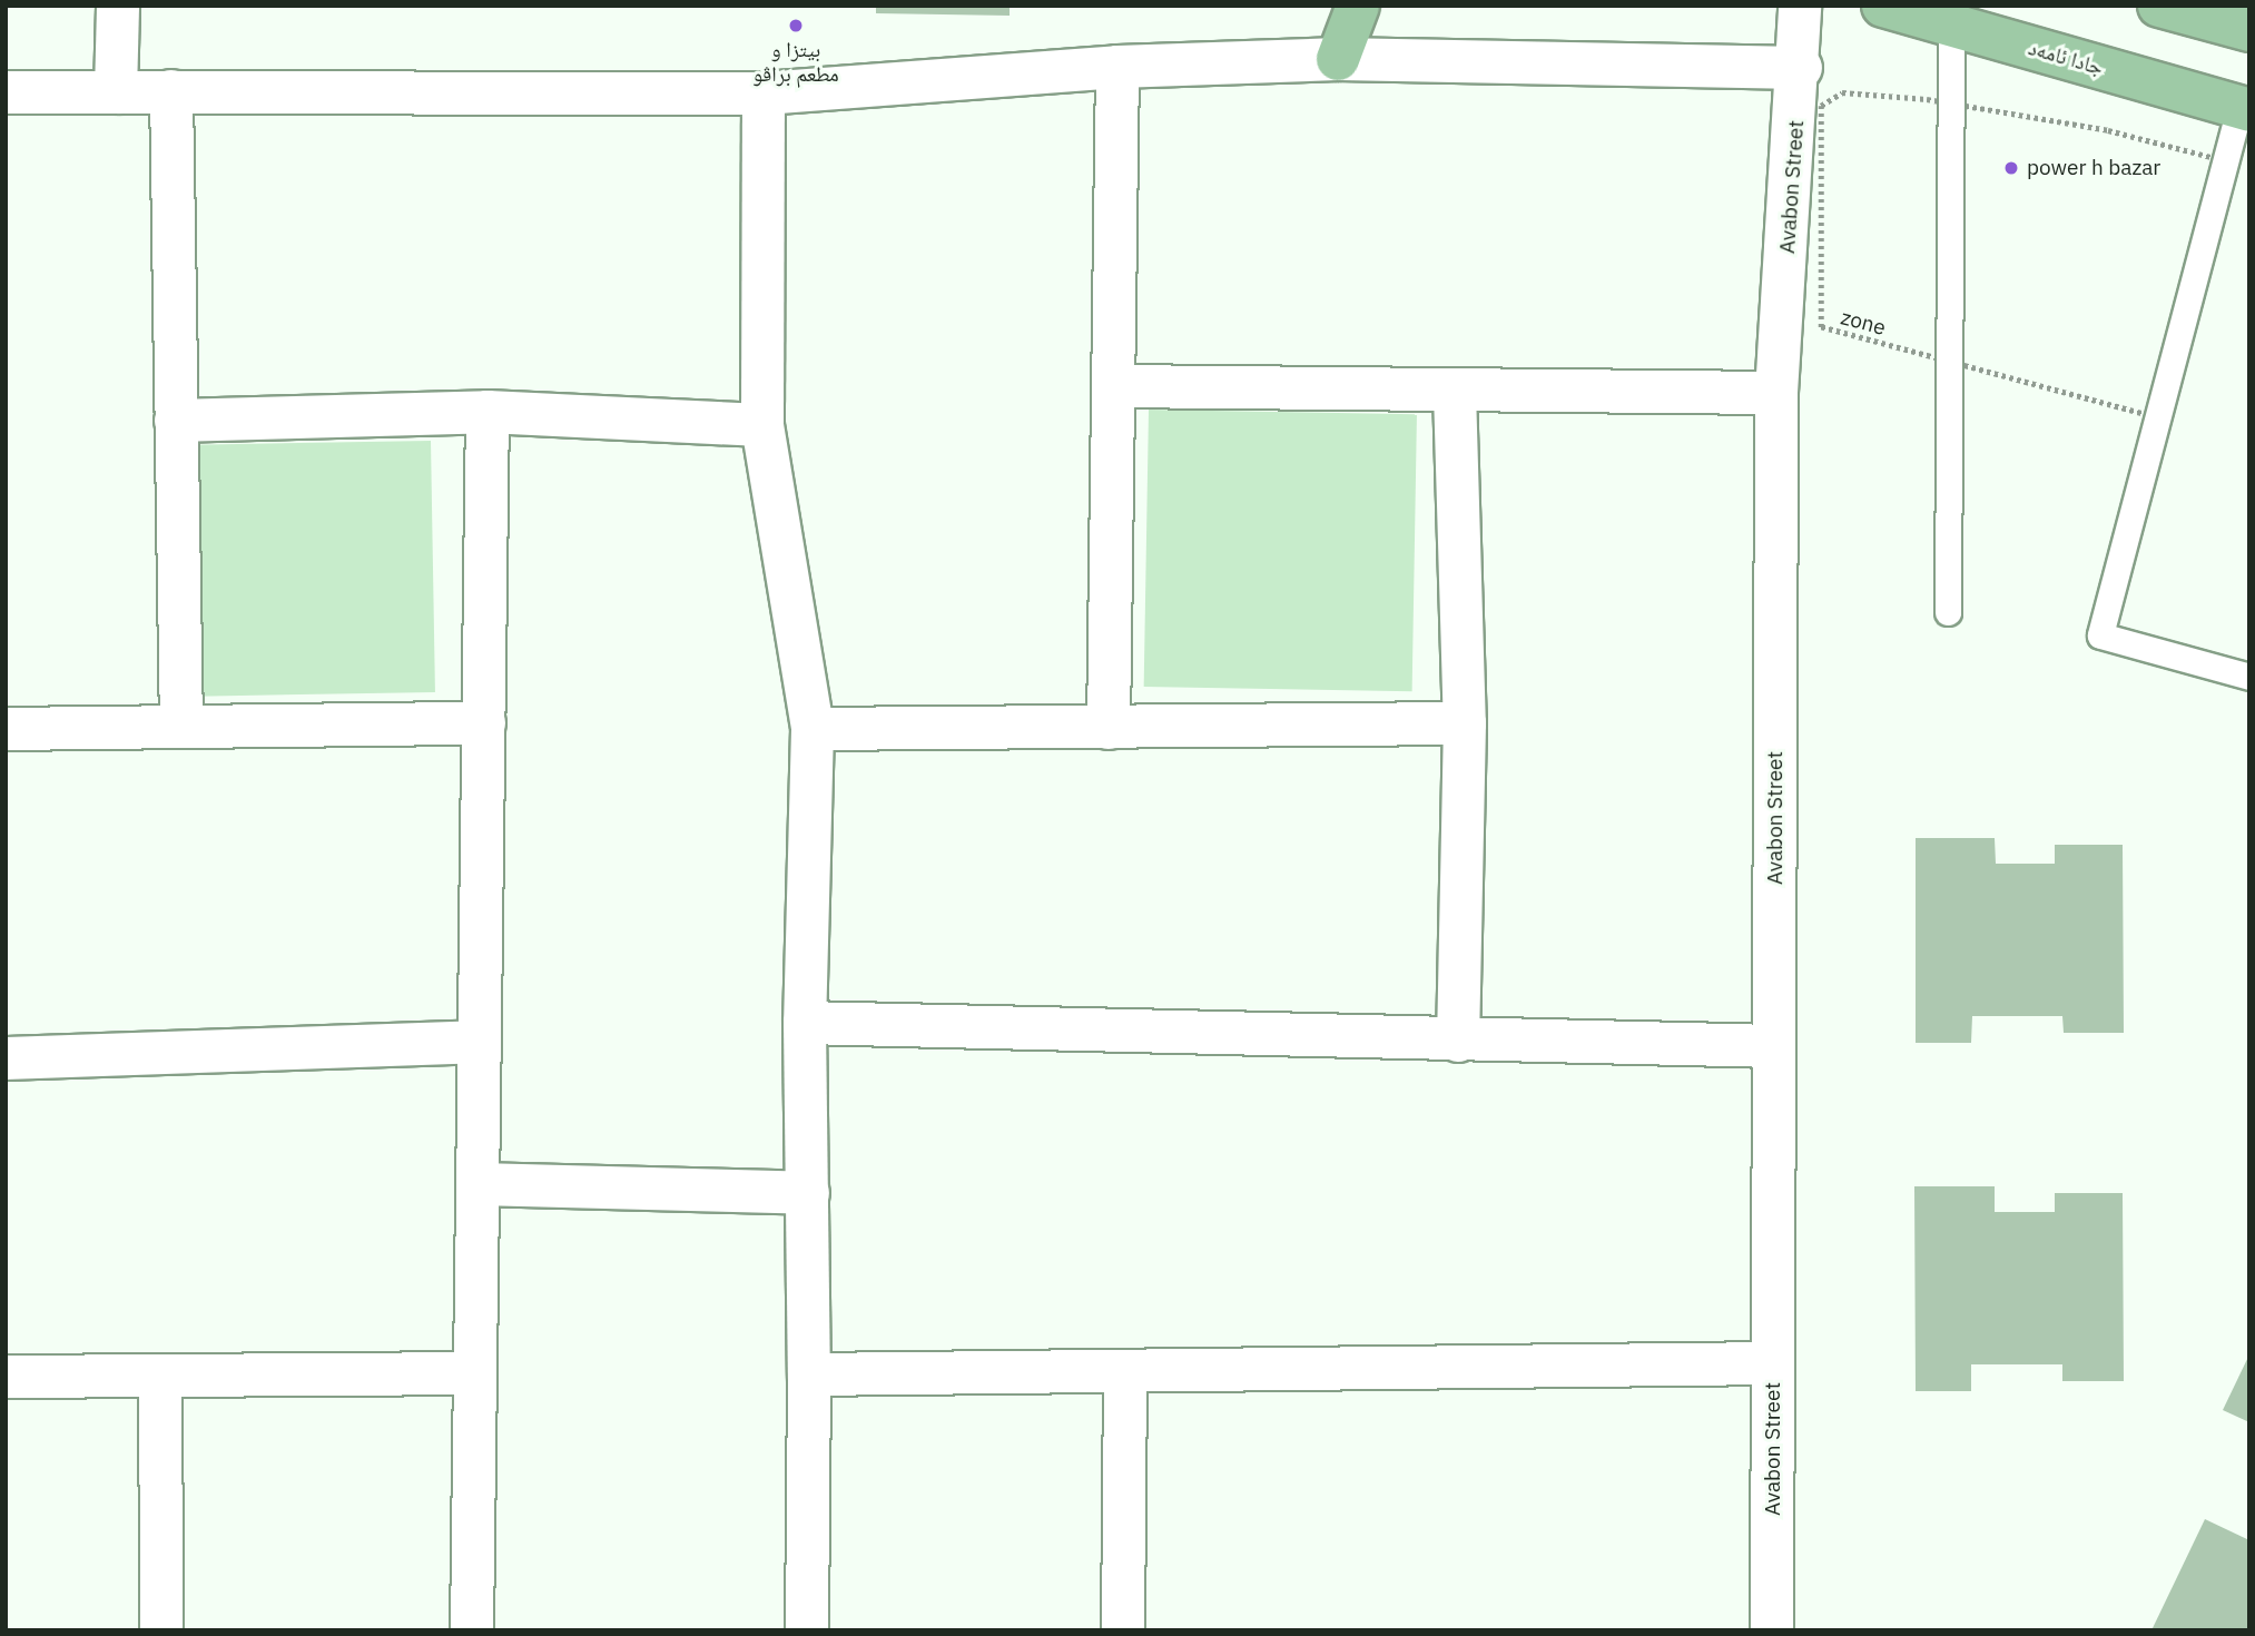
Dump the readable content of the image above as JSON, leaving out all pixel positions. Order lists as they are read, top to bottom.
{
  "streets": {
    "main road": ["جادا ئامەد"],
    "street": ["Avabon Street"],
    "path": ["zone"]
  },
  "places": ["بيتزا و مطعم براڤو", "power h bazar"]
}
